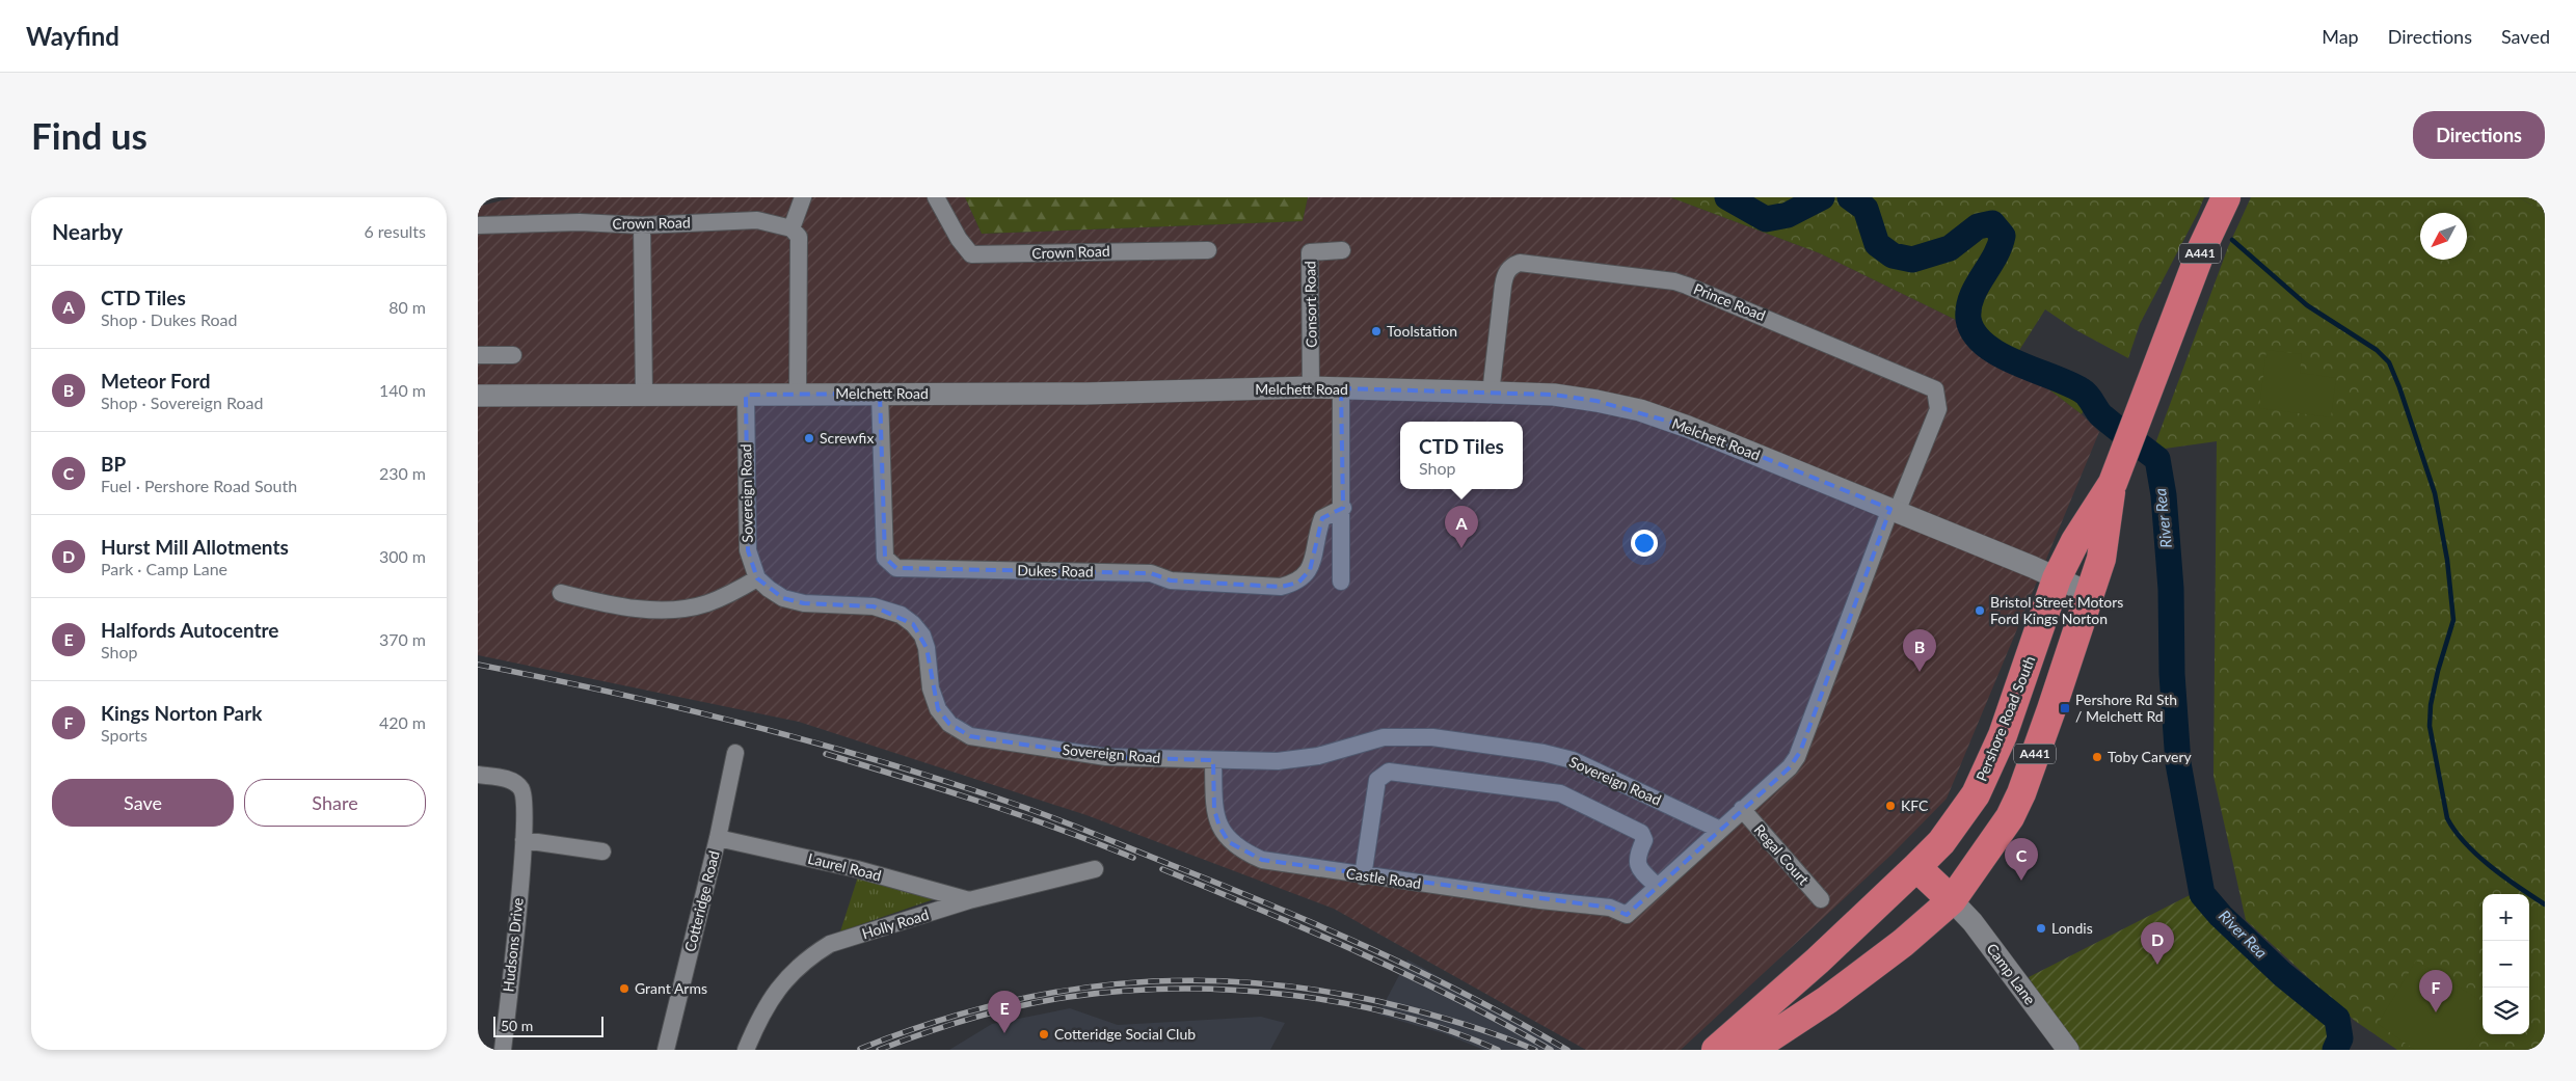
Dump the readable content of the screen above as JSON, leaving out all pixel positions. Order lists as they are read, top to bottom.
{
  "streets": {
    "highway": ["A441", "Pershore Road South"],
    "street": [
      "Crown Road",
      "Prince Road",
      "Consort Road",
      "Melchett Road",
      "Sovereign Road",
      "Dukes Road",
      "Regal Court",
      "Laurel Road",
      "Castle Road",
      "Cotteridge Road",
      "Holly Road",
      "Hudsons Drive",
      "Camp Lane"
    ]
  },
  "crossings": [
    ["Prince Road", "Melchett Road"],
    ["Consort Road", "Melchett Road"],
    ["Melchett Road", "Sovereign Road"],
    ["Melchett Road", "Dukes Road"],
    ["Melchett Road", "Pershore Road South"],
    ["Sovereign Road", "Castle Road"],
    ["Pershore Road South", "Camp Lane"],
    ["Laurel Road", "Cotteridge Road"],
    ["Laurel Road", "Holly Road"]
  ],
  "water": ["River Rea"],
  "places": {
    "other": [
      "Toolstation",
      "Screwfix",
      "Bristol Street Motors Ford Kings Norton",
      "Toby Carvery",
      "KFC",
      "Londis",
      "Grant Arms",
      "Cotteridge Social Club"
    ],
    "transit": ["Pershore Rd Sth / Melchett Rd"]
  },
  "scale_bar": "50 m",
  "north": "bottom left",
  "page": {
    "header": "Wayfind",
    "nav": ["Map", "Directions", "Saved"],
    "buttons": [
      "Directions",
      ["Save", "Share"]
    ],
    "title": "Find us",
    "heading": ["Nearby", "6 results"],
    "list": [
      {
        "mark": "A",
        "name": "CTD Tiles",
        "note": "Shop · Dukes Road",
        "value": "80 m"
      },
      {
        "mark": "B",
        "name": "Meteor Ford",
        "note": "Shop · Sovereign Road",
        "value": "140 m"
      },
      {
        "mark": "C",
        "name": "BP",
        "note": "Fuel · Pershore Road South",
        "value": "230 m"
      },
      {
        "mark": "D",
        "name": "Hurst Mill Allotments",
        "note": "Park · Camp Lane",
        "value": "300 m"
      },
      {
        "mark": "E",
        "name": "Halfords Autocentre",
        "note": "Shop",
        "value": "370 m"
      },
      {
        "mark": "F",
        "name": "Kings Norton Park",
        "note": "Sports",
        "value": "420 m"
      }
    ],
    "popup": ["CTD Tiles", "Shop"],
    "pins": [
      "A",
      "B",
      "C",
      "D",
      "F",
      "E"
    ],
    "map_buttons": ["+", "−"],
    "scale": "50 m"
  }
}
